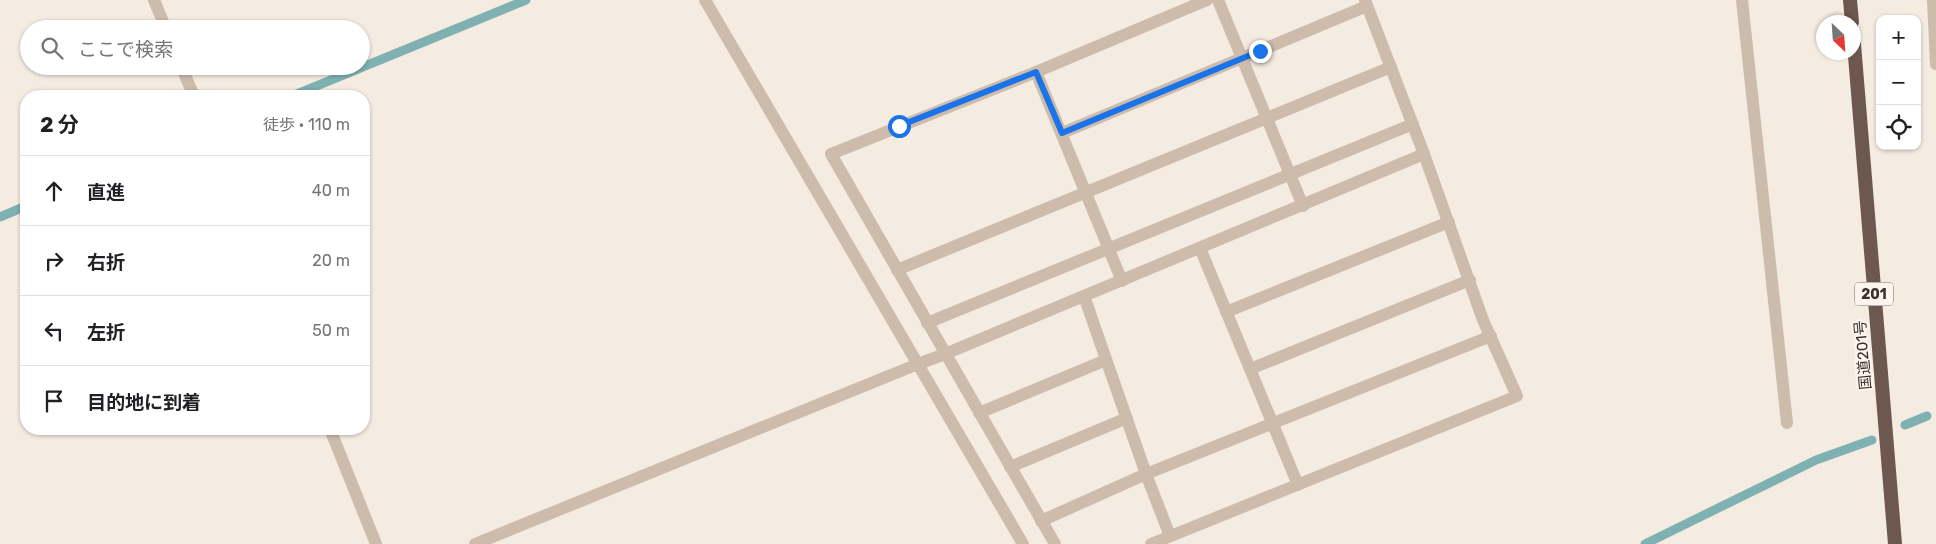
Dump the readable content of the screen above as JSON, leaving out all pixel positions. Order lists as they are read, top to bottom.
{
  "streets": {
    "highway": ["201", "国道201号"]
  },
  "north": "bottom right",
  "page": {
    "map_buttons": ["+", "−"],
    "search": "ここで検索",
    "heading": ["2 分", "徒歩 · 110 m"],
    "list": [
      ["直進", "40 m"],
      ["右折", "20 m"],
      ["左折", "50 m"],
      "目的地に到着"
    ]
  }
}
